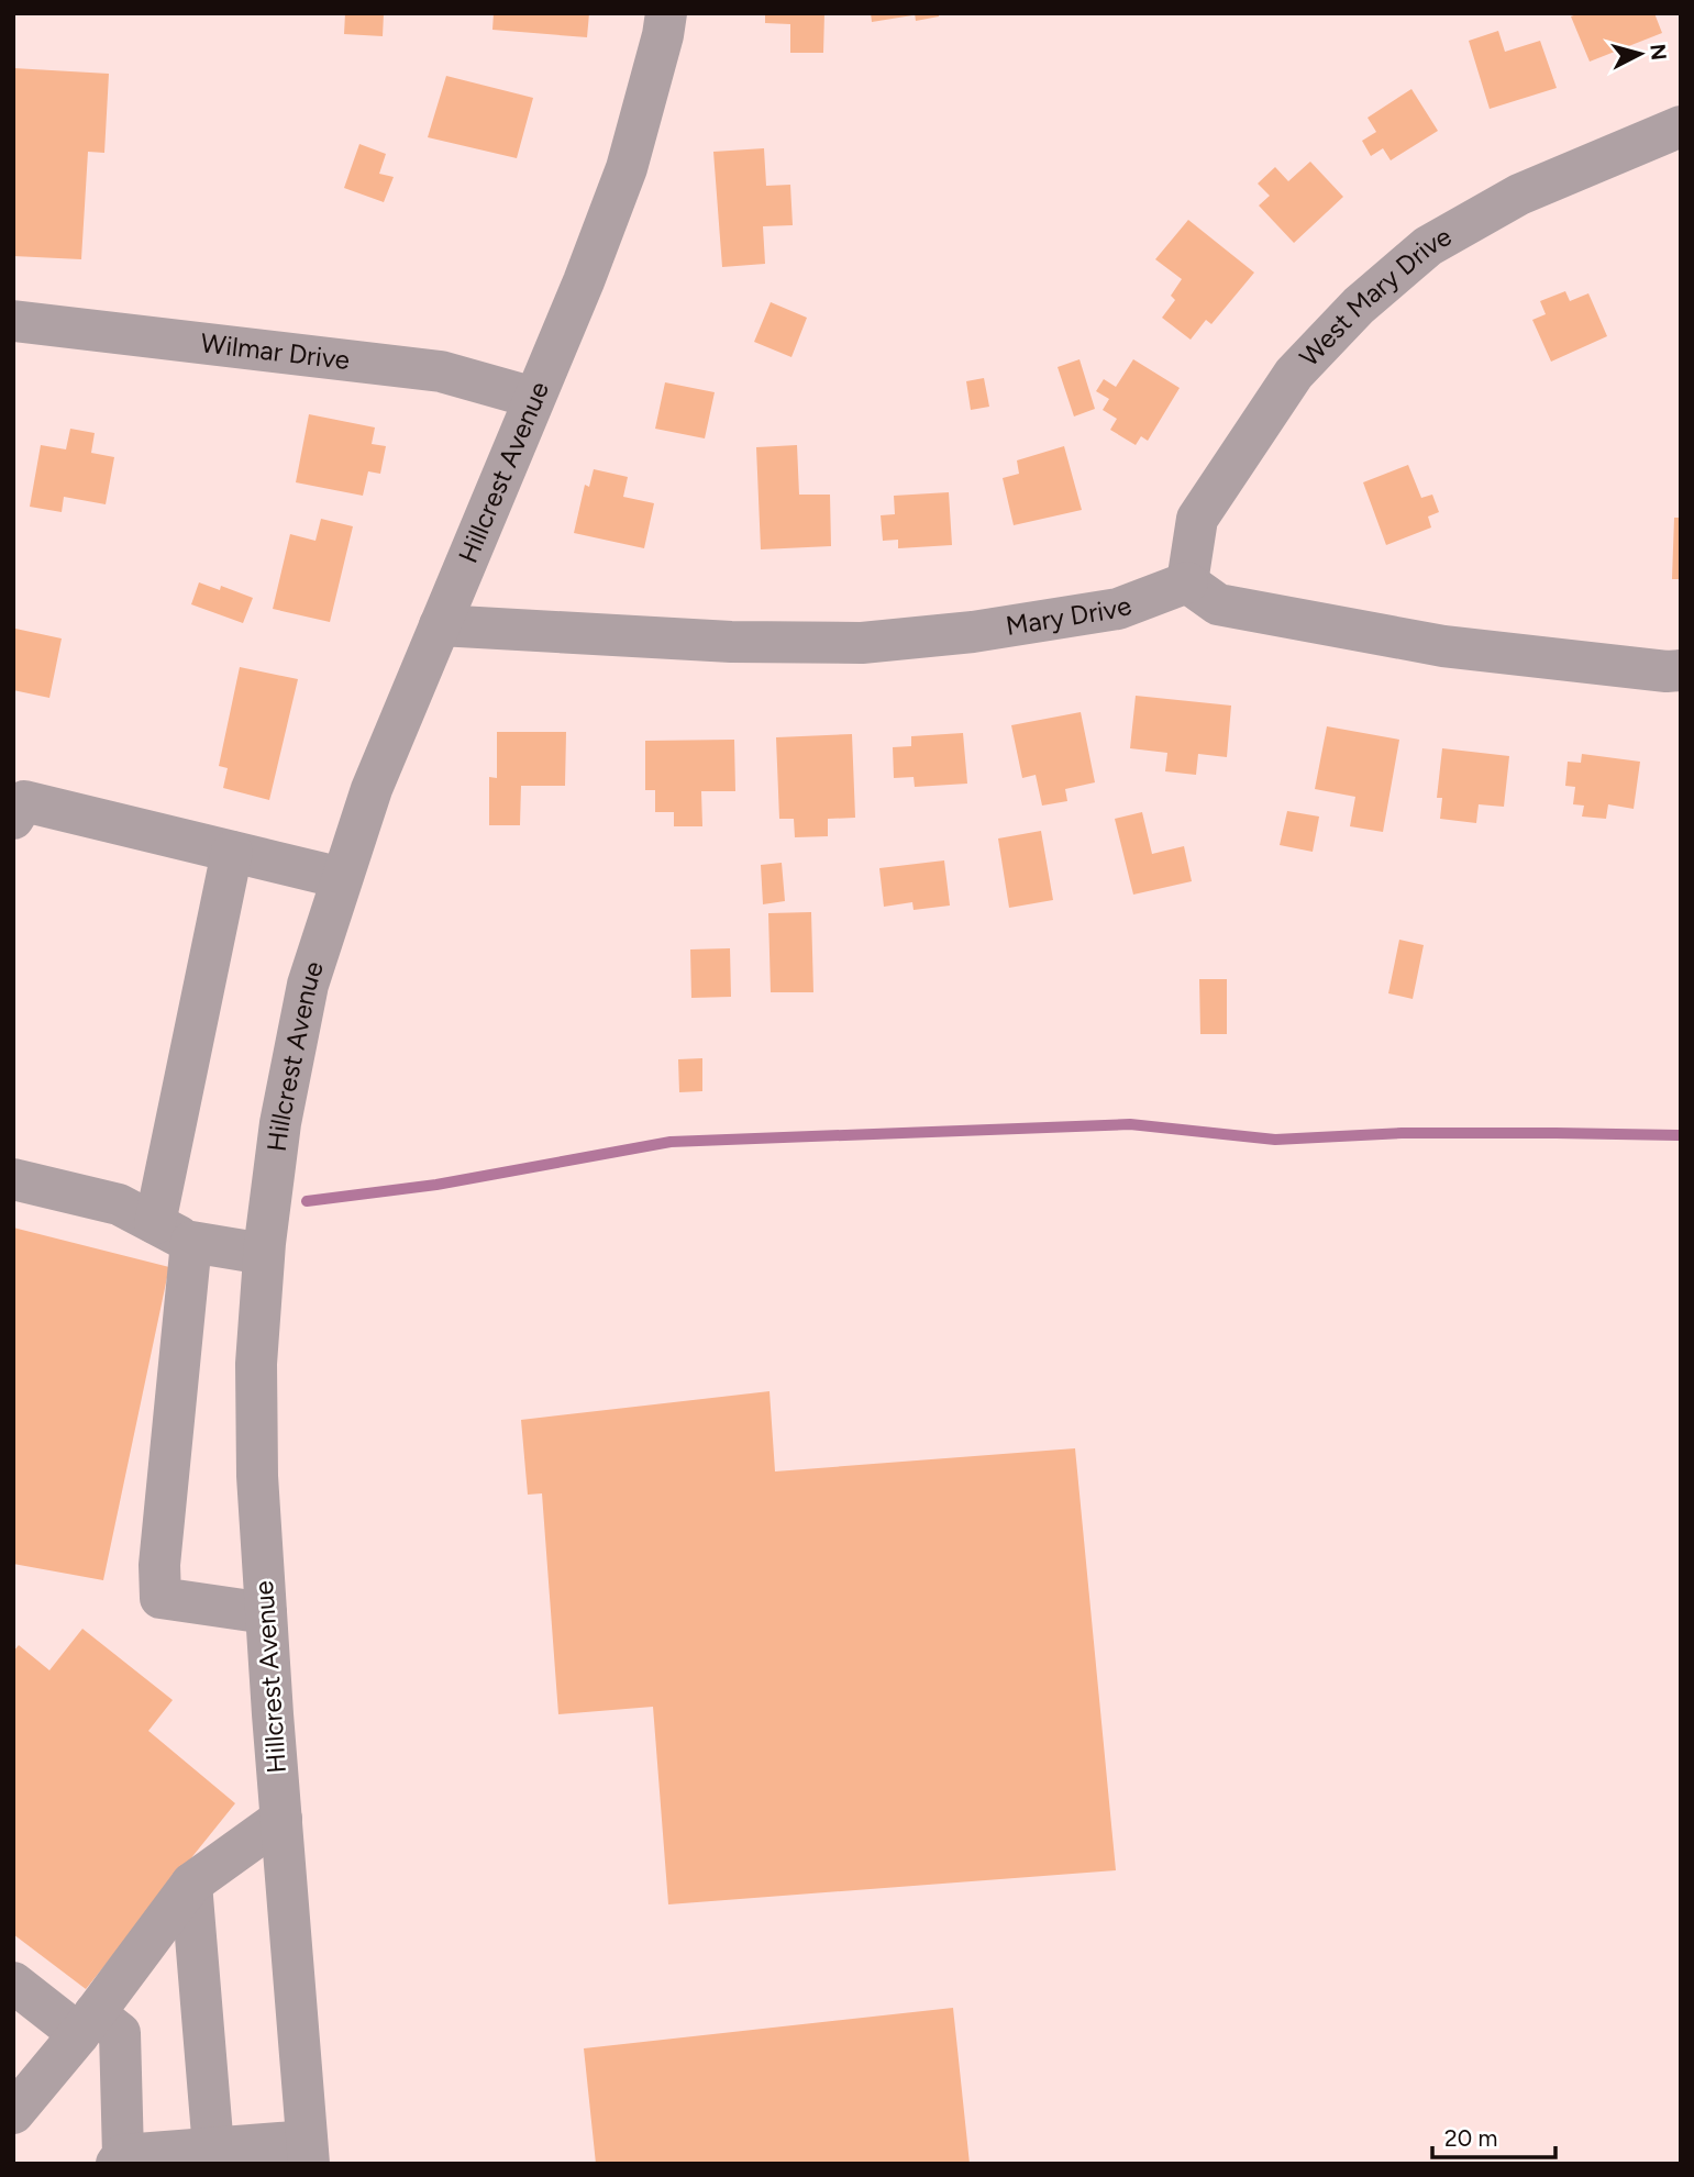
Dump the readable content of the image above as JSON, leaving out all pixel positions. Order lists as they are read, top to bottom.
{
  "streets": {
    "street": [
      "West Mary Drive",
      "Wilmar Drive",
      "Hillcrest Avenue",
      "Mary Drive"
    ]
  },
  "crossings": [
    ["West Mary Drive", "Mary Drive"],
    ["Wilmar Drive", "Hillcrest Avenue"],
    ["Hillcrest Avenue", "Mary Drive"]
  ],
  "scale_bar": "20 m",
  "north": "right"
}
